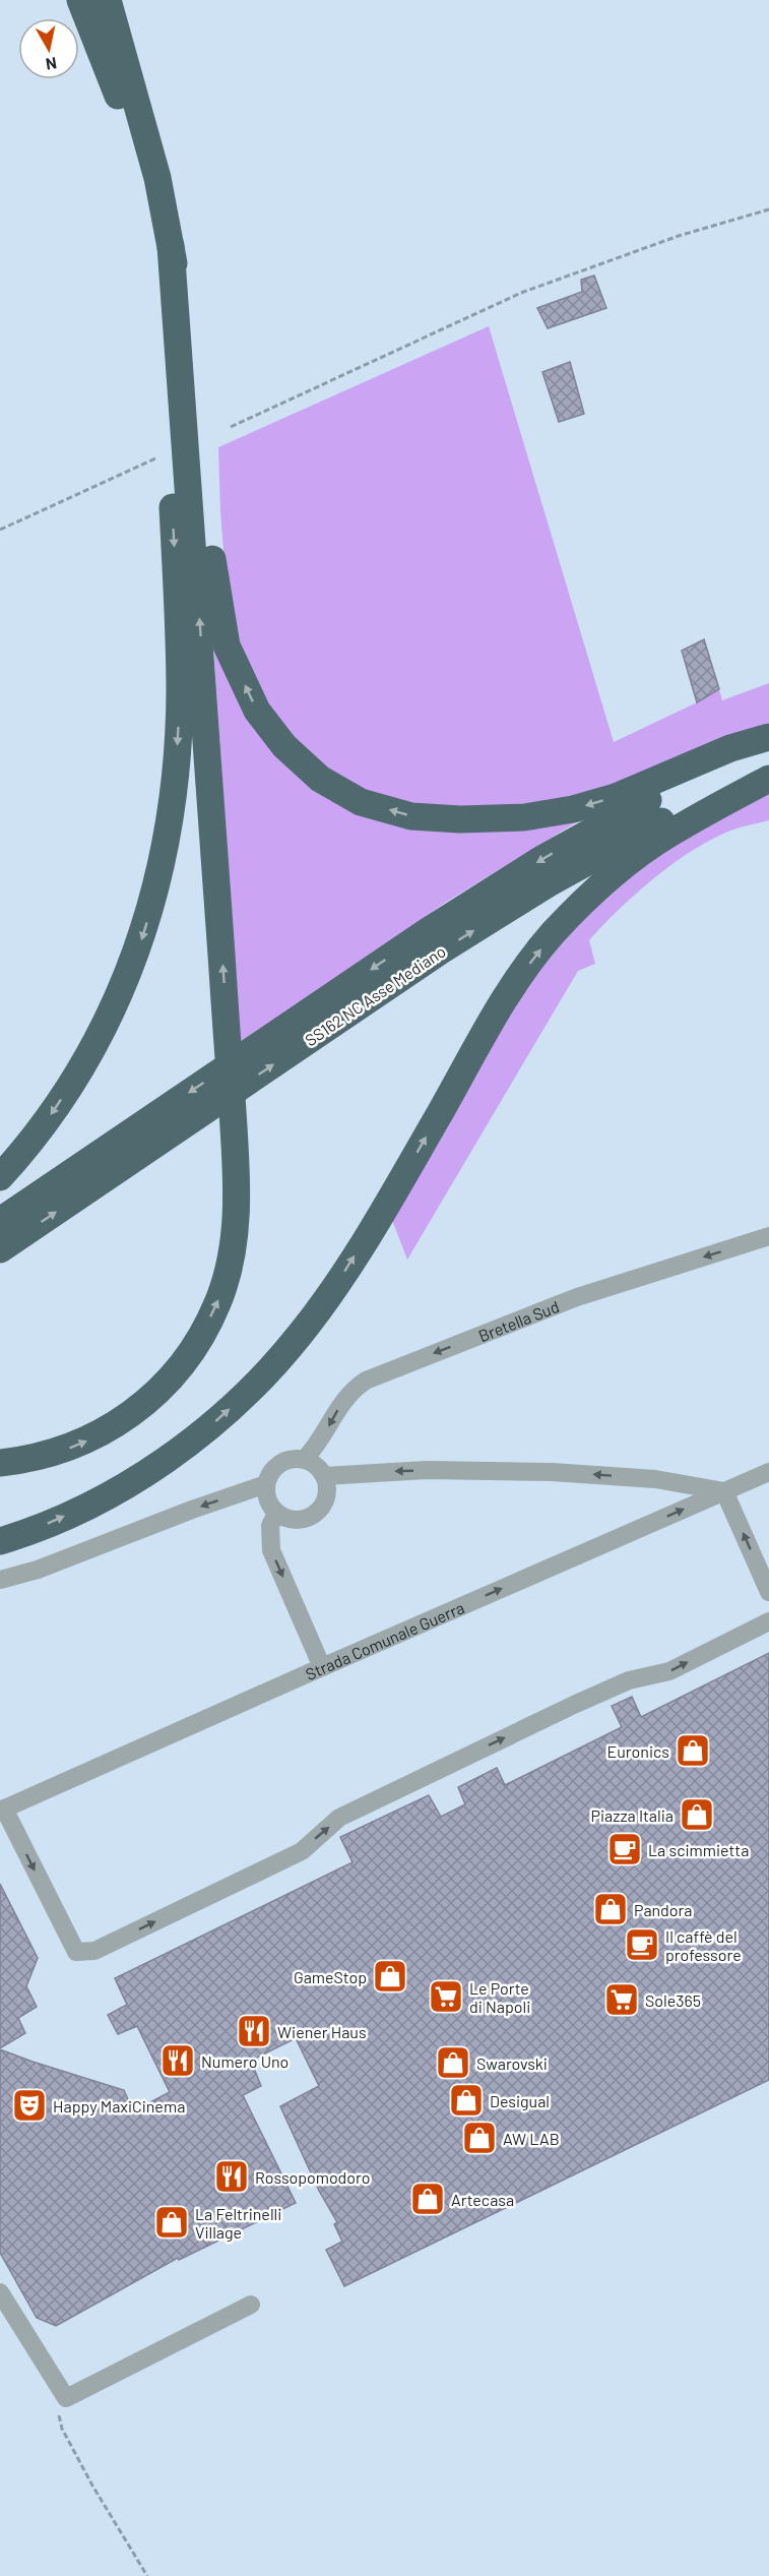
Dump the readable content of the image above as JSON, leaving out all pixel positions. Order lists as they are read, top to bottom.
{
  "streets": {
    "highway": ["SS162 NC Asse Mediano"],
    "street": ["Bretella Sud", "Strada Comunale Guerra"]
  },
  "one_way": ["Bretella Sud", "Strada Comunale Guerra"],
  "places": {
    "shop": [
      "Euronics",
      "Piazza Italia",
      "Pandora",
      "GameStop",
      "Swarovski",
      "Desigual",
      "AW LAB",
      "Artecasa",
      "La Feltrinelli Village"
    ],
    "cafe": ["La scimmietta", "Il caffè del professore"],
    "supermarket": ["Le Porte di Napoli", "Sole365"],
    "restaurant": ["Wiener Haus", "Numero Uno", "Rossopomodoro"],
    "theatre": ["Happy MaxiCinema"]
  },
  "north": "bottom"
}
